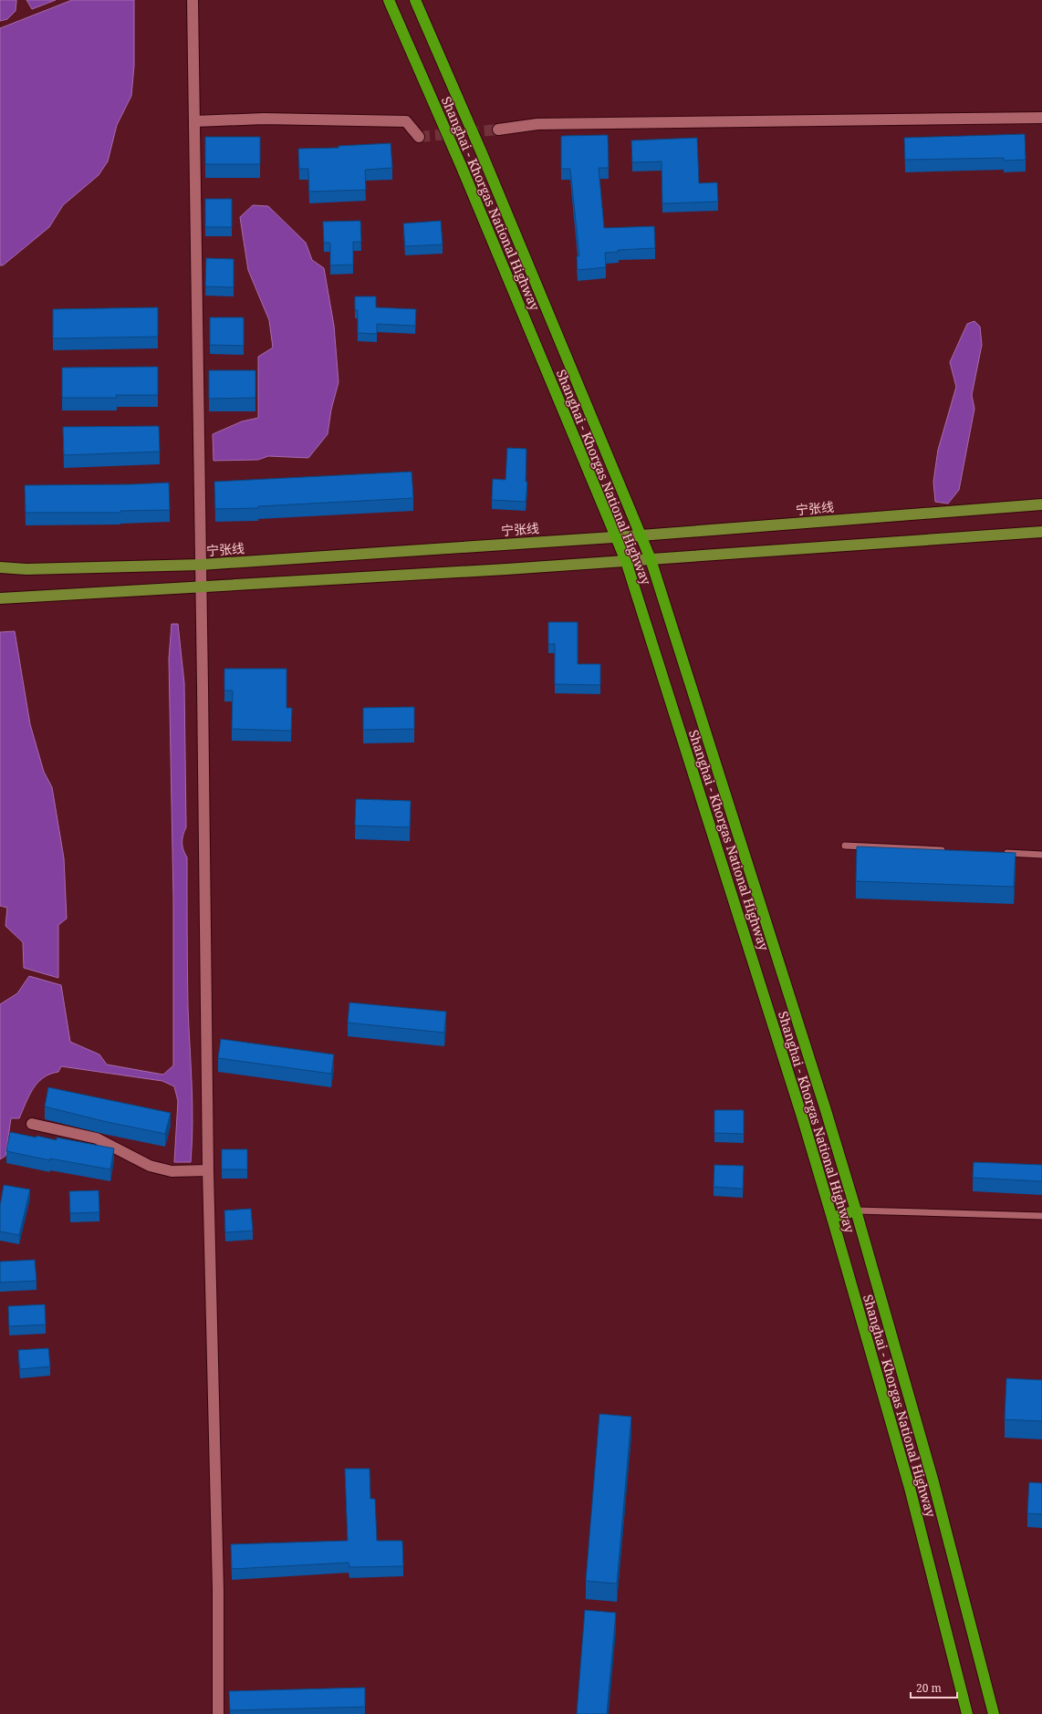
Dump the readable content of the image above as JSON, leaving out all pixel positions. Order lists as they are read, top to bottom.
{
  "streets": {
    "highway": ["Shanghai - Khorgas National Highway"],
    "main road": ["宁张线"]
  },
  "crossings": [
    ["Shanghai - Khorgas National Highway", "宁张线"]
  ],
  "scale_bar": "20 m"
}
